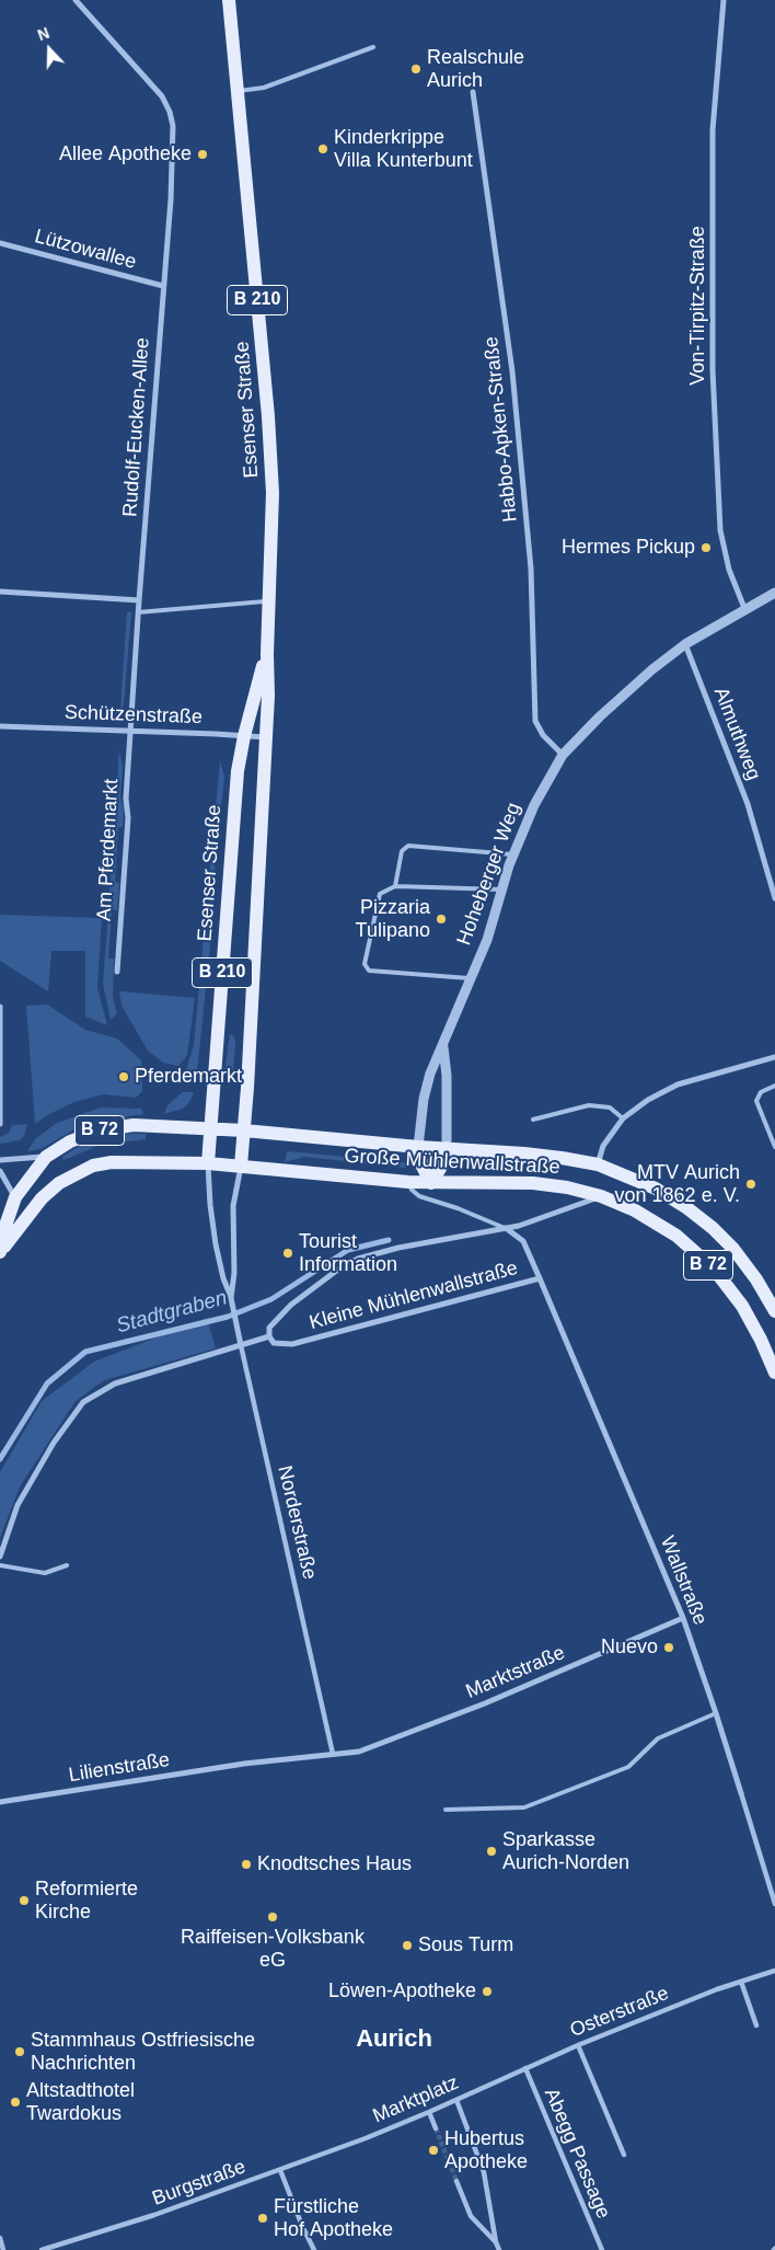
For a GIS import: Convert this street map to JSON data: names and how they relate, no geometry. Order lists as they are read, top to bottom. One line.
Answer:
{"streets":{"main road":["B 210","Esenser Straße","Hoheberger Weg","B 72","Große Mühlenwallstraße"],"street":["Lützowallee","Von-Tirpitz-Straße","Rudolf-Eucken-Allee","Habbo-Apken-Straße","Schützenstraße","Almuthweg","Am Pferdemarkt","Kleine Mühlenwallstraße","Norderstraße","Wallstraße","Marktstraße","Lilienstraße","Osterstraße","Marktplatz","Abegg Passage","Burgstraße"]},"crossings":[["Lützowallee","Rudolf-Eucken-Allee"],["Von-Tirpitz-Straße","Hoheberger Weg"],["Esenser Straße","Schützenstraße"],["Esenser Straße","B 72"],["Esenser Straße","Große Mühlenwallstraße"],["Esenser Straße","Norderstraße"],["Rudolf-Eucken-Allee","Schützenstraße"],["Rudolf-Eucken-Allee","Am Pferdemarkt"],["Habbo-Apken-Straße","Hoheberger Weg"],["Schützenstraße","Am Pferdemarkt"],["Almuthweg","Hoheberger Weg"],["Hoheberger Weg","Große Mühlenwallstraße"],["B 72","Große Mühlenwallstraße"],["B 72","Norderstraße"],["Große Mühlenwallstraße","Kleine Mühlenwallstraße"],["Große Mühlenwallstraße","Norderstraße"],["Kleine Mühlenwallstraße","Wallstraße"],["Norderstraße","Marktstraße"],["Norderstraße","Lilienstraße"],["Wallstraße","Marktstraße"],["Marktstraße","Lilienstraße"],["Osterstraße","Marktplatz"],["Osterstraße","Abegg Passage"],["Marktplatz","Burgstraße"]],"districts":["Aurich"],"water":["Stadtgraben"],"places":["Realschule Aurich","Kinderkrippe Villa Kunterbunt","Allee Apotheke","Hermes Pickup","Pizzaria Tulipano","Pferdemarkt","MTV Aurich von 1862 e. V.","Tourist Information","Nuevo","Sparkasse Aurich-Norden","Knodtsches Haus","Reformierte Kirche","Raiffeisen-Volksbank eG","Sous Turm","Löwen-Apotheke","Stammhaus Ostfriesische Nachrichten","Altstadthotel Twardokus","Hubertus Apotheke","Fürstliche Hof Apotheke"],"north":"top"}
